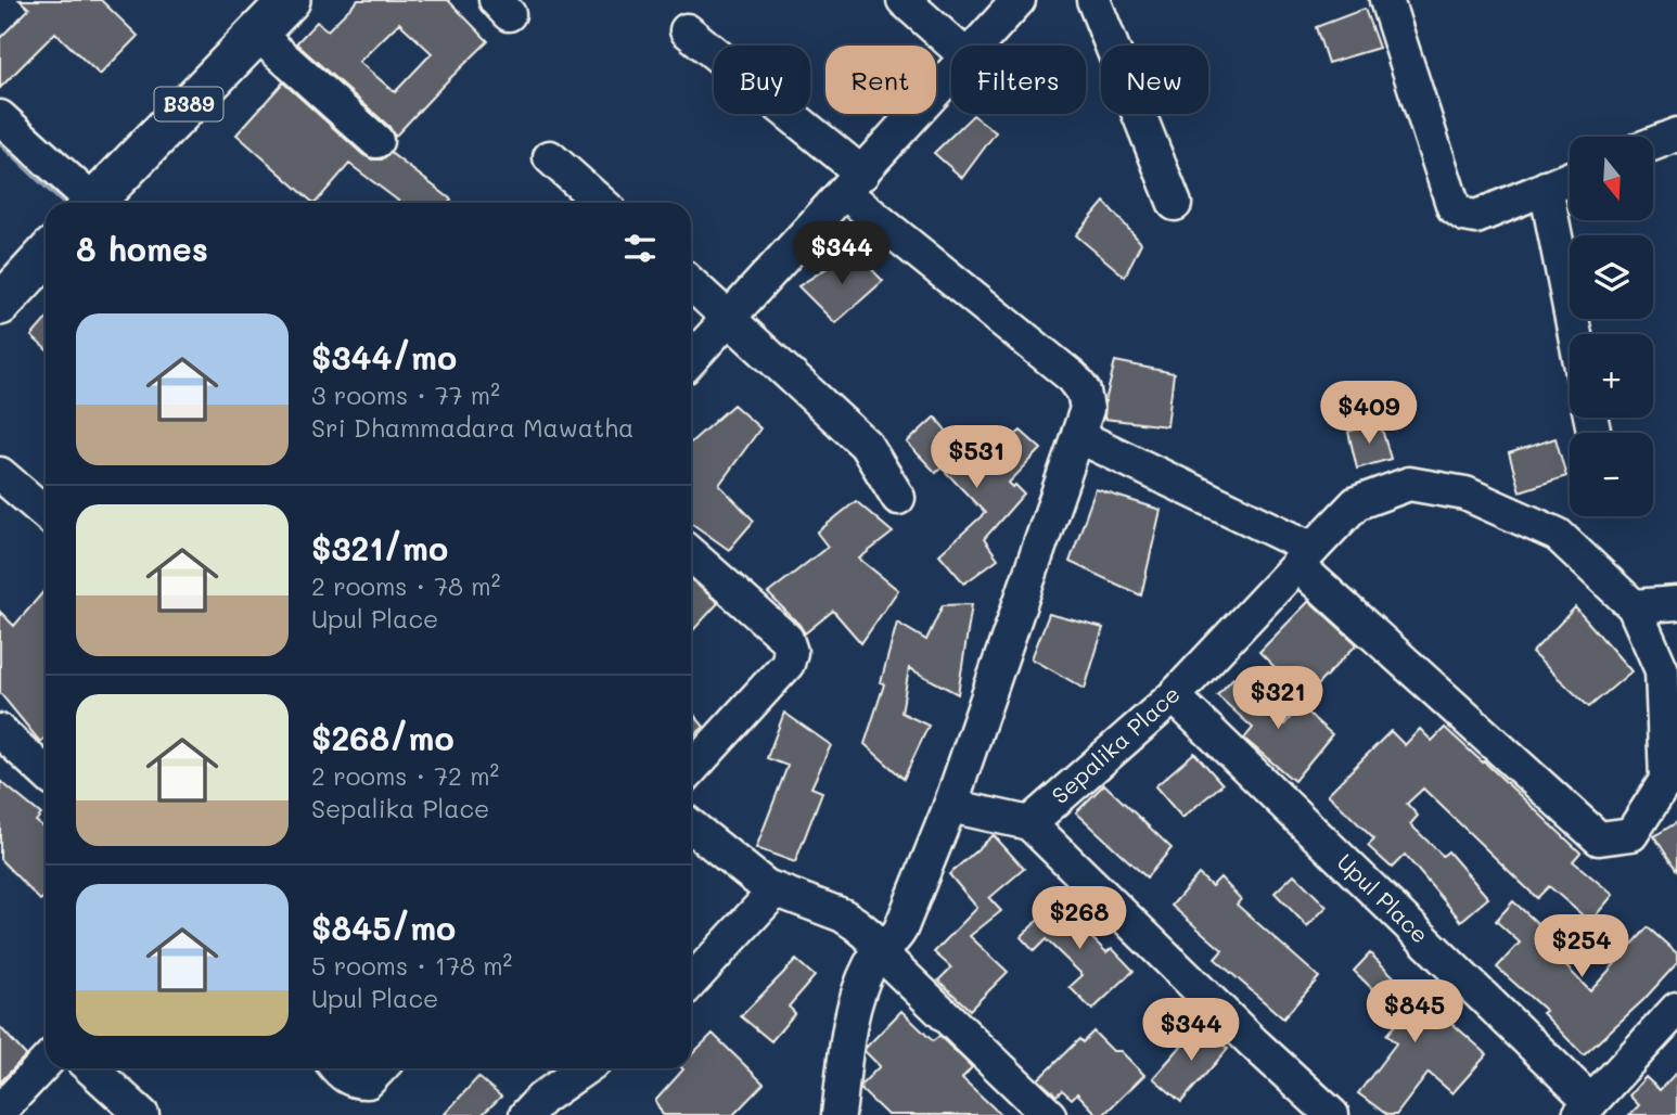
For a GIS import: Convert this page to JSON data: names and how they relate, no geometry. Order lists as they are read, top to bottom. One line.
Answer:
{"streets":{"main road":["B389"],"street":["Sepalika Place","Upul Place"]},"crossings":[["Sepalika Place","Upul Place"]],"north":"bottom","page":{"chip":["Buy","Rent","Filters","New"],"map_buttons":["+","−"],"heading":"8 homes","price":["$344","$409","$531","$321","$268","$254","$845","$344"],"list":[{"name":"$344/mo","note":"3 rooms · 77 m² · Sri Dhammadara Mawatha"},{"name":"$321/mo","note":"2 rooms · 78 m² · Upul Place"},{"name":"$268/mo","note":"2 rooms · 72 m² · Sepalika Place"},{"name":"$845/mo","note":"5 rooms · 178 m² · Upul Place"}]}}
